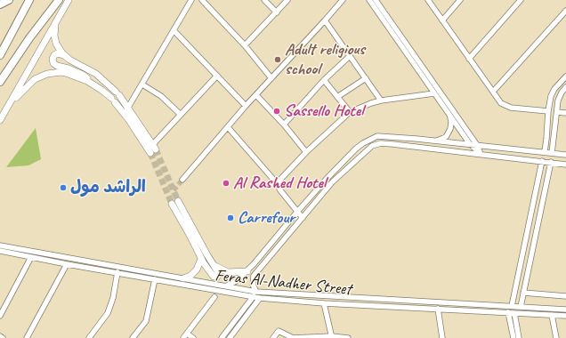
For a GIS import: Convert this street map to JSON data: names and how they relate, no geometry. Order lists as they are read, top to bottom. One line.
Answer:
{"streets":{"street":["Feras Al-Nadher Street"]},"places":["Adult religious school","Sassello Hotel","Al Rashed Hotel","الراشد مول","Carrefour"]}
